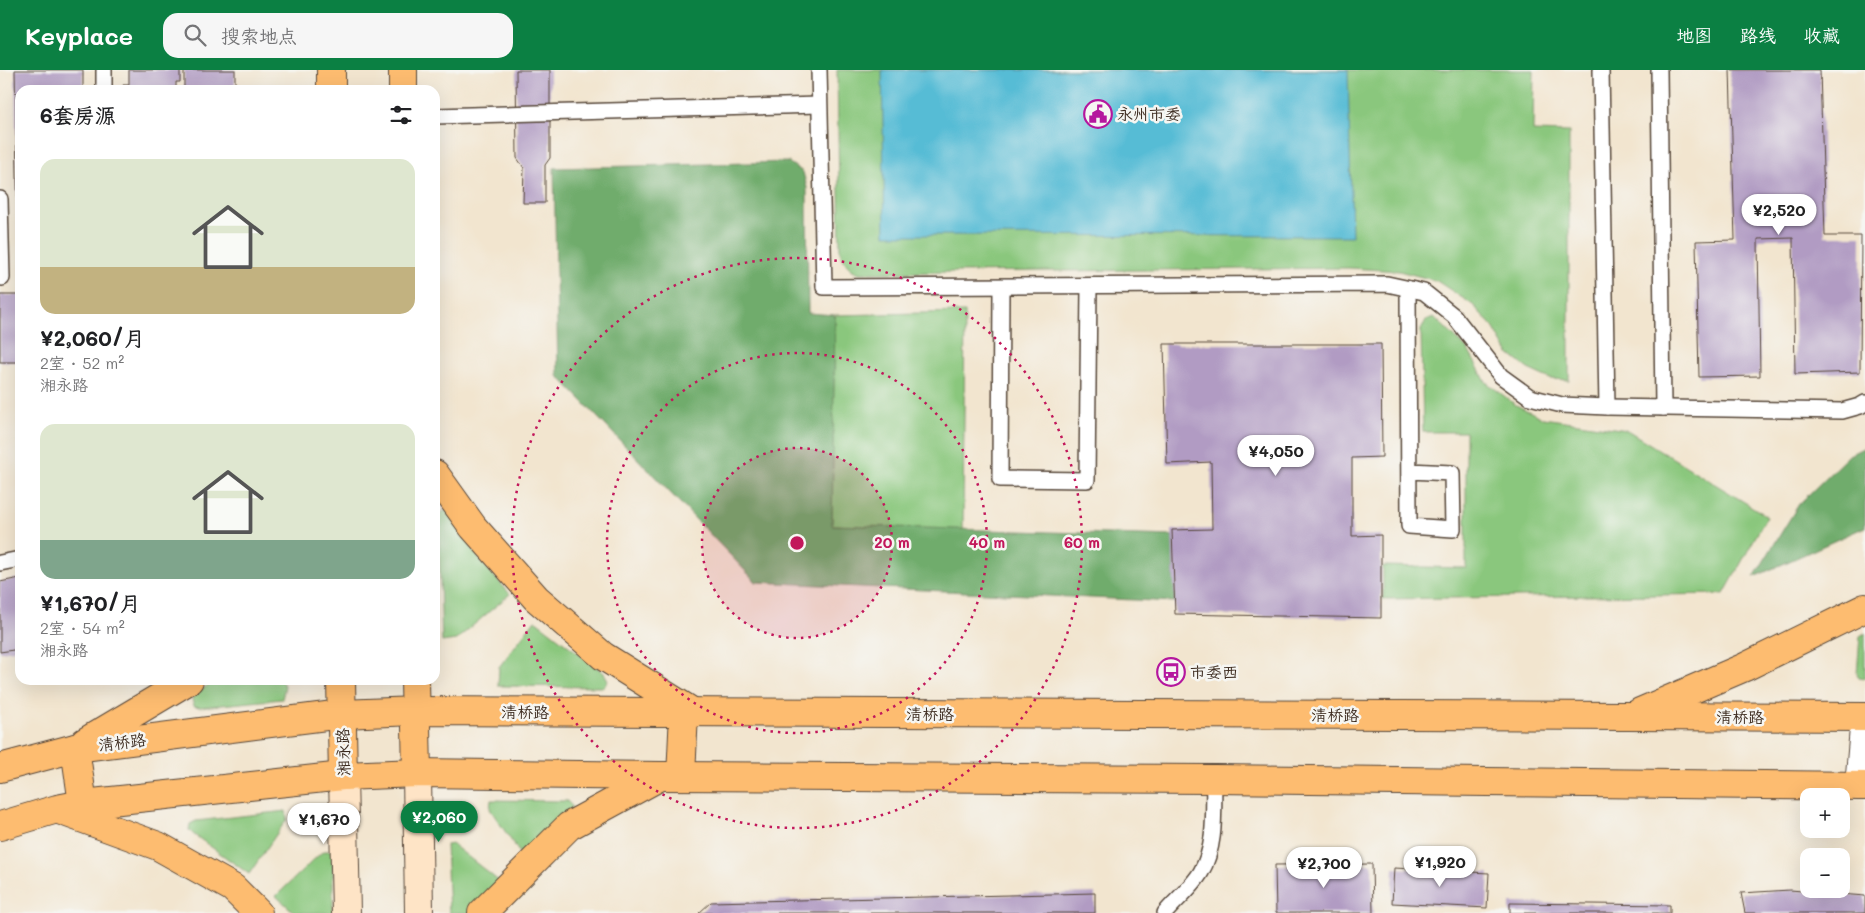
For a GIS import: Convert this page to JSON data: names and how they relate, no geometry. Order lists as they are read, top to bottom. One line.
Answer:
{"streets":{"main road":["清桥路","湘永路"]},"crossings":[["清桥路","湘永路"]],"places":{"public building":["永州市委"],"bus stop":["市委西"]},"page":{"header":"Keyplace","search":"搜索地点","nav":["地图","路线","收藏"],"heading":"6套房源","list":[{"name":"¥2,060/月","note":"2室 · 52 m² · 湘永路"},{"name":"¥1,670/月","note":"2室 · 54 m² · 湘永路"}],"price":["¥2,520","¥4,050","¥2,060","¥1,670","¥1,920","¥2,700"],"map_buttons":["+","−"]},"rings":["20 m","40 m","60 m"]}
